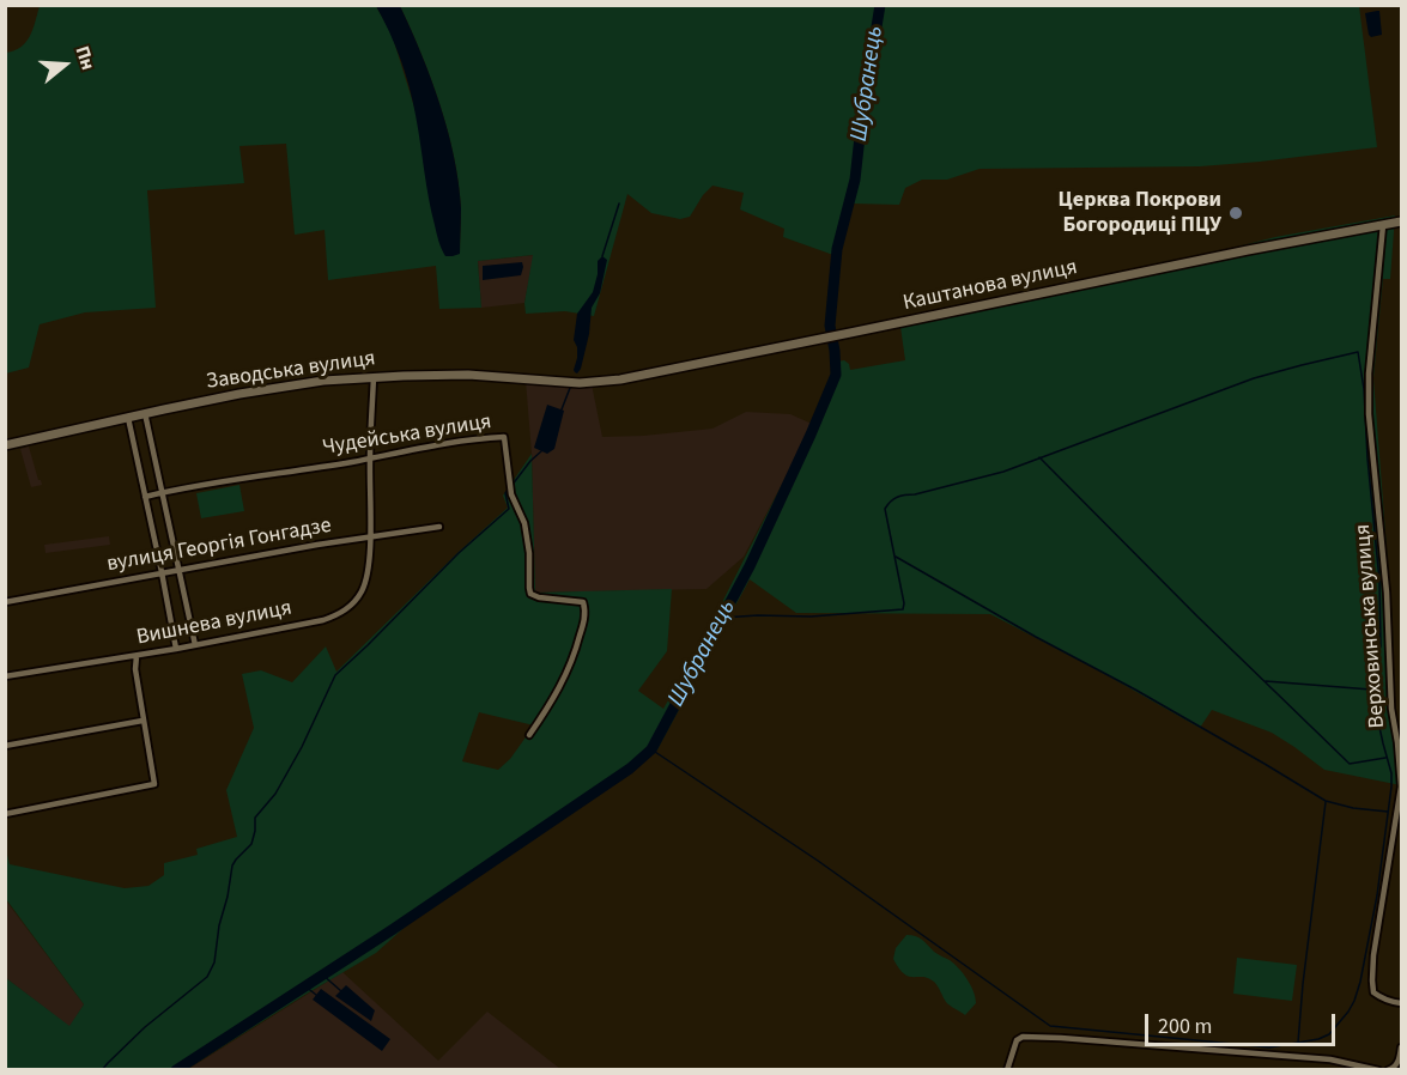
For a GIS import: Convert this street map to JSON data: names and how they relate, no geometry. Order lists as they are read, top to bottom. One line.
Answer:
{"streets":{"main road":["Каштанова вулиця","Заводська вулиця"],"street":["Чудейська вулиця","вулиця Георгія Гонгадзе","Вишнева вулиця","Верховинська вулиця"]},"crossings":[["Каштанова вулиця","Заводська вулиця"],["Каштанова вулиця","Верховинська вулиця"],["Заводська вулиця","Вишнева вулиця"],["Чудейська вулиця","Вишнева вулиця"],["вулиця Георгія Гонгадзе","Вишнева вулиця"]],"water":["Шубранець"],"places":["Церква Покрови Богородиці ПЦУ"],"scale_bar":"200 m","north":"right"}
